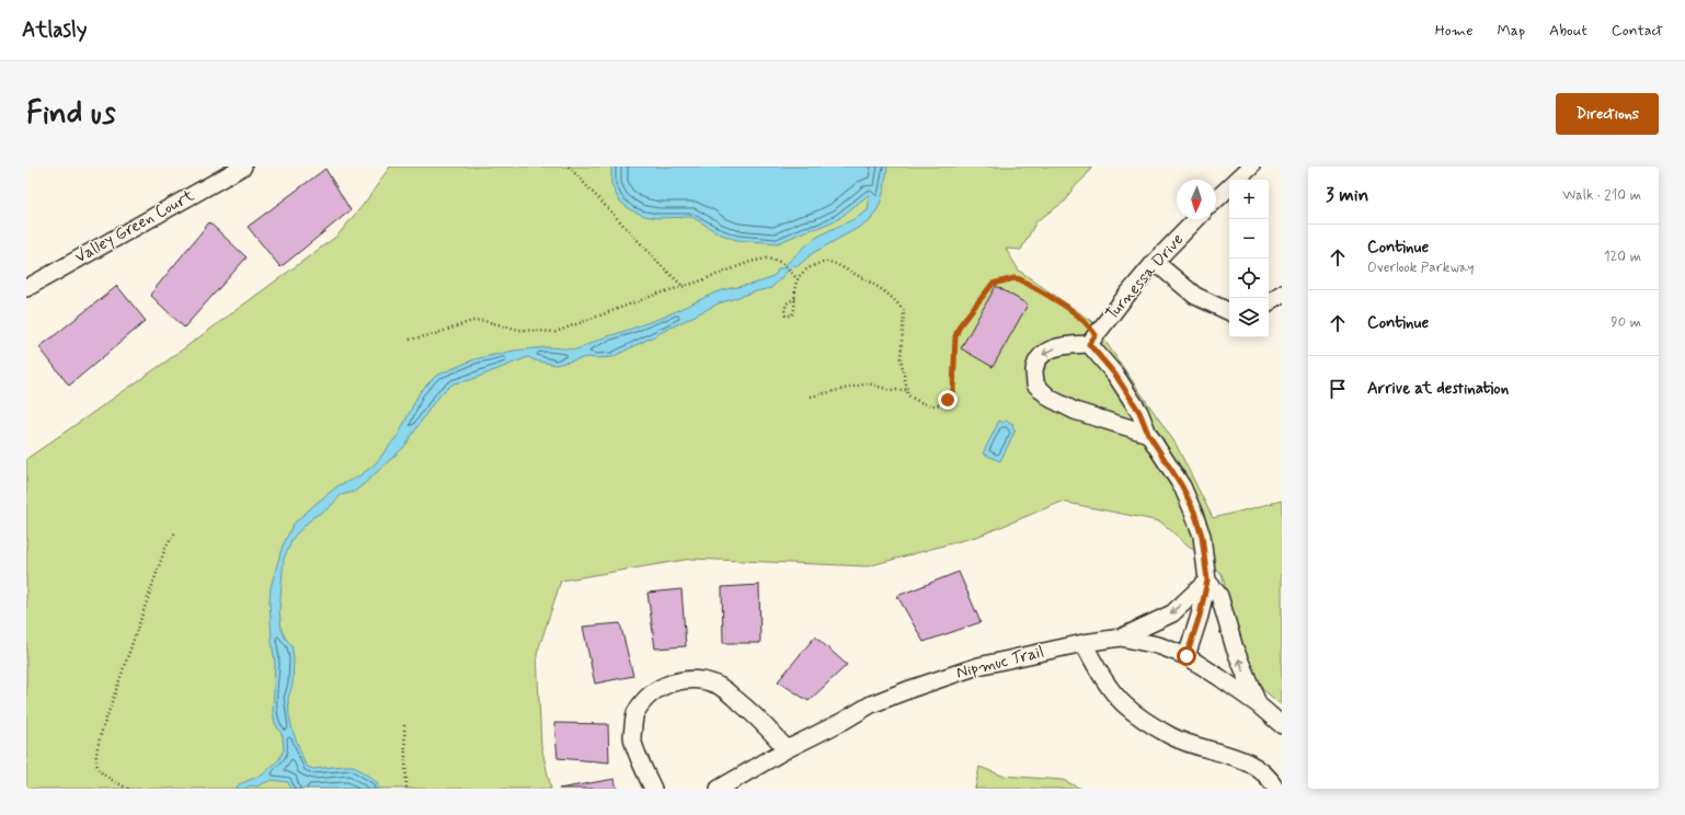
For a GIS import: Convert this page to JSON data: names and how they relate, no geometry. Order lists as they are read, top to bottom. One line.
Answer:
{"streets":{"street":["Valley Green Court","Turnessa Drive","Nipmuc Trail"]},"north":"bottom","page":{"header":"Atlasly","nav":["Home","Map","About","Contact"],"buttons":"Directions","title":"Find us","heading":["3 min","Walk · 210 m"],"map_buttons":["+","−"],"list":[["Continue","Overlook Parkway","120 m"],["Continue","90 m"],"Arrive at destination"]}}
